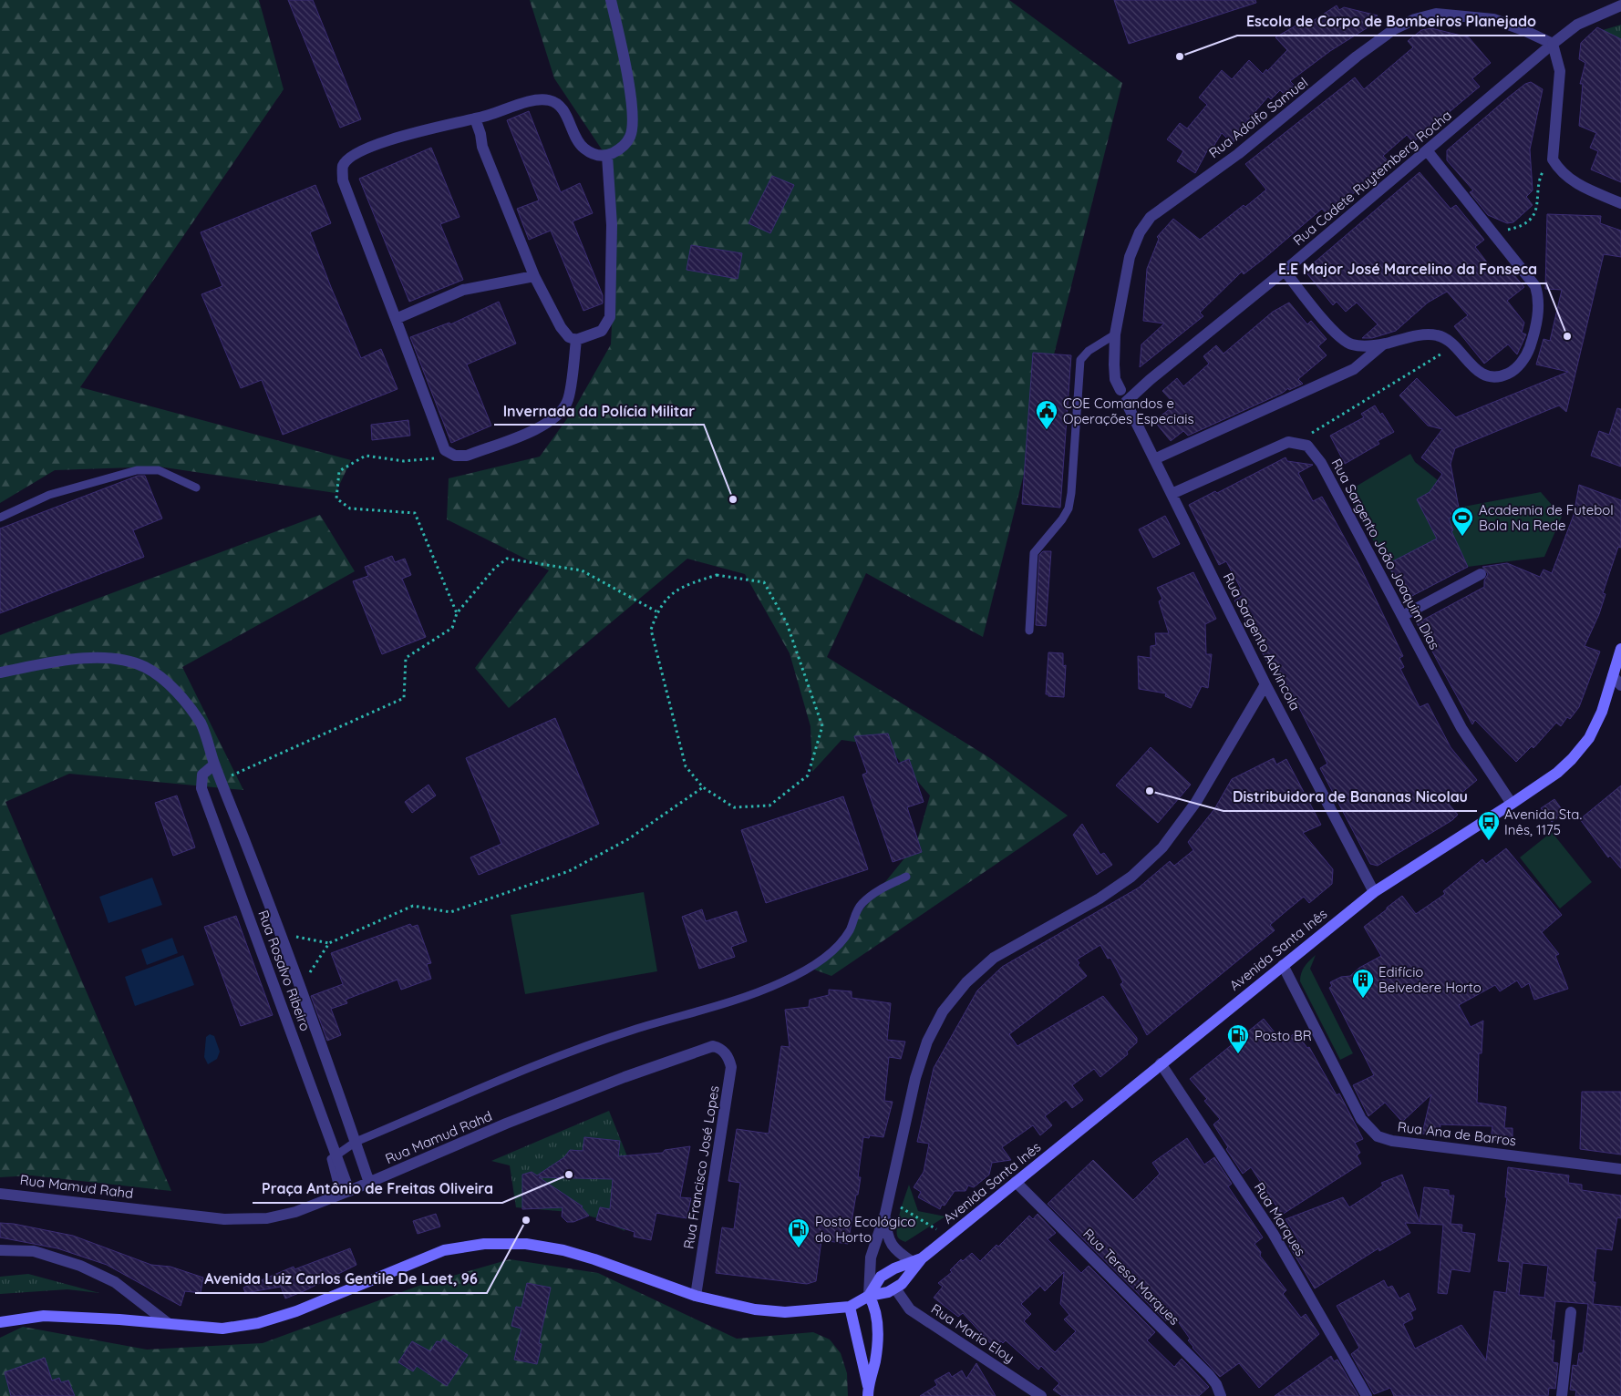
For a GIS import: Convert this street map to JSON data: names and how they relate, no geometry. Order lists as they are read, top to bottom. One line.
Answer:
{"streets":{"main road":["Avenida Santa Inês"],"street":["Rua Adolfo Samuel","Rua Cadete Ruytemberg Rocha","Rua Sargento João Joaquim Dias","Rua Sargento Advíncola","Rua Rosalvo Ribeiro","Rua Ana de Barros","Rua Mamud Rahd","Rua Francisco José Lopes","Rua Marques","Rua Teresa Marques","Rua Mario Eloy"]},"crossings":[["Rua Adolfo Samuel","Rua Cadete Ruytemberg Rocha"],["Rua Cadete Ruytemberg Rocha","Rua Sargento Advíncola"],["Rua Sargento João Joaquim Dias","Avenida Santa Inês"],["Rua Sargento Advíncola","Avenida Santa Inês"],["Avenida Santa Inês","Rua Ana de Barros"],["Avenida Santa Inês","Rua Marques"],["Avenida Santa Inês","Rua Teresa Marques"],["Avenida Santa Inês","Rua Mario Eloy"],["Rua Rosalvo Ribeiro","Rua Mamud Rahd"],["Rua Mamud Rahd","Rua Francisco José Lopes"]],"places":{"other":["Escola de Corpo de Bombeiros Planejado","E.E Major José Marcelino da Fonseca","Invernada da Polícia Militar","Distribuidora de Bananas Nicolau","Praça Antônio de Freitas Oliveira","Avenida Luiz Carlos Gentile De Laet, 96"],"public building":["COE Comandos e Operações Especiais"],"sports":["Academia de Futebol Bola Na Rede"],"bus stop":["Avenida Sta. Inês, 1175"],"building":["Edifício Belvedere Horto"],"fuel station":["Posto BR","Posto Ecológico do Horto"]}}
